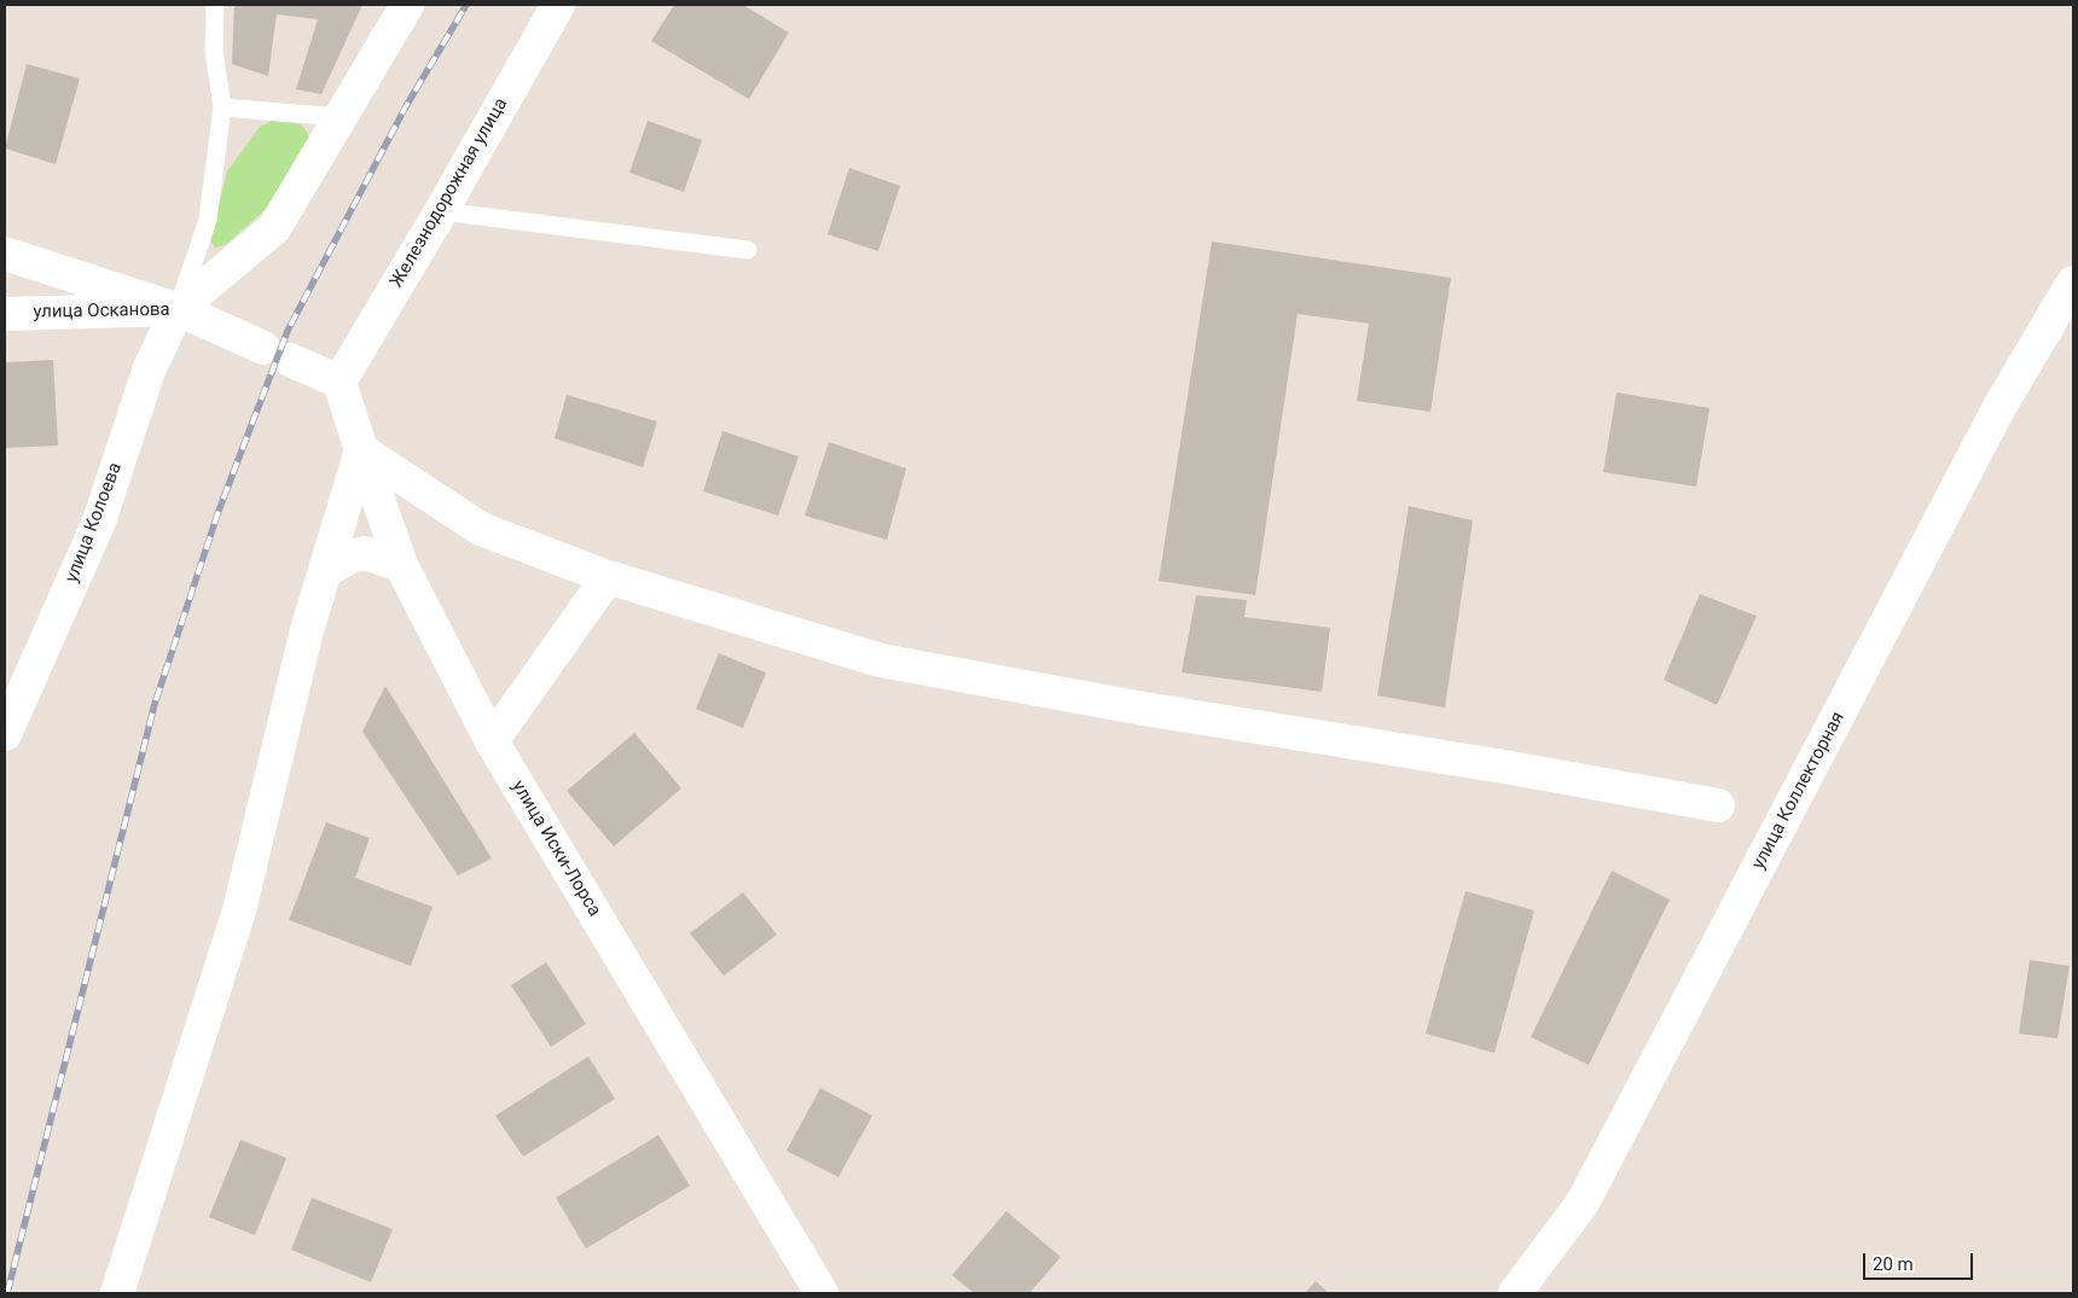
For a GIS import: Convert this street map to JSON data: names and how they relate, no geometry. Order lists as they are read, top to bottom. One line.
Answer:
{"streets":{"street":["Железнодорожная улица","улица Осканова","улица Колоева","улица Коллекторная","улица Иски-Лорса"]},"crossings":[["Железнодорожная улица","улица Осканова"],["Железнодорожная улица","улица Иски-Лорса"],["улица Осканова","улица Колоева"],["улица Осканова","улица Иски-Лорса"]],"scale_bar":"20 m"}
